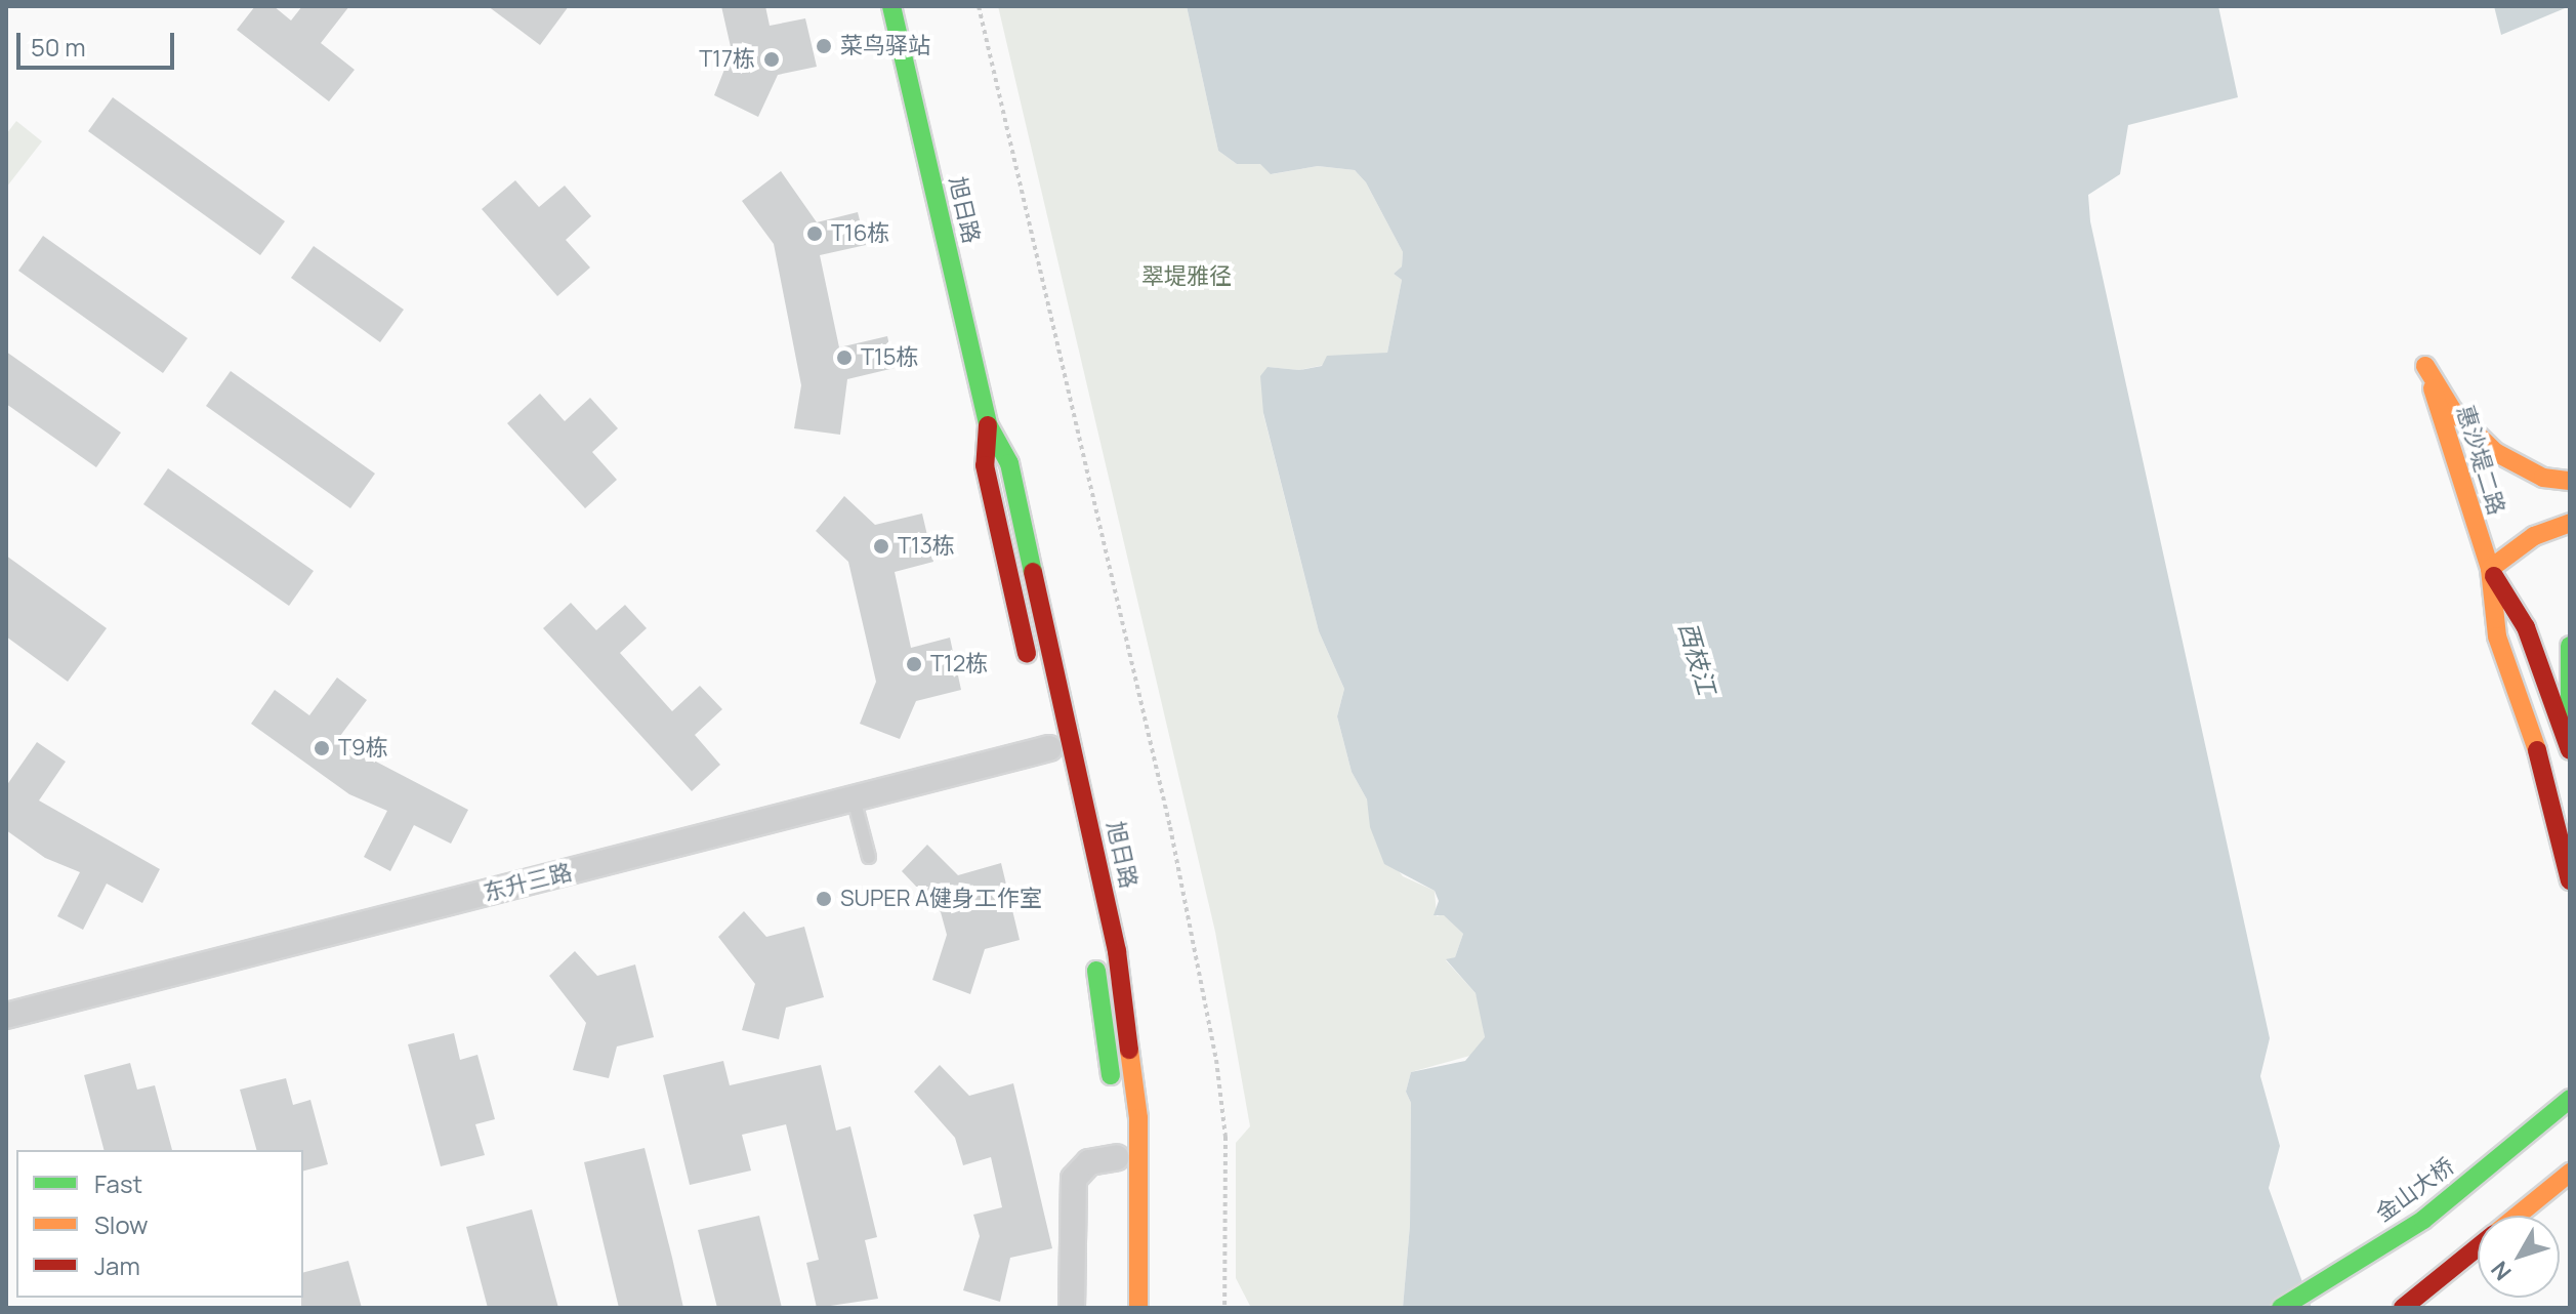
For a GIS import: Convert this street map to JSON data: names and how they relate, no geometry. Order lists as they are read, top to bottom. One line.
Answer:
{"streets":{"main road":["旭日路","惠沙堤二路","金山大桥"],"street":["东升三路"]},"water":["西枝江"],"parks":["翠堤雅径"],"places":["菜鸟驿站","T17栋","T16栋","T15栋","T13栋","T12栋","T9栋","SUPER A健身工作室"],"legend":["Fast","Slow","Jam"],"scale_bar":"50 m","north":"bottom left"}
